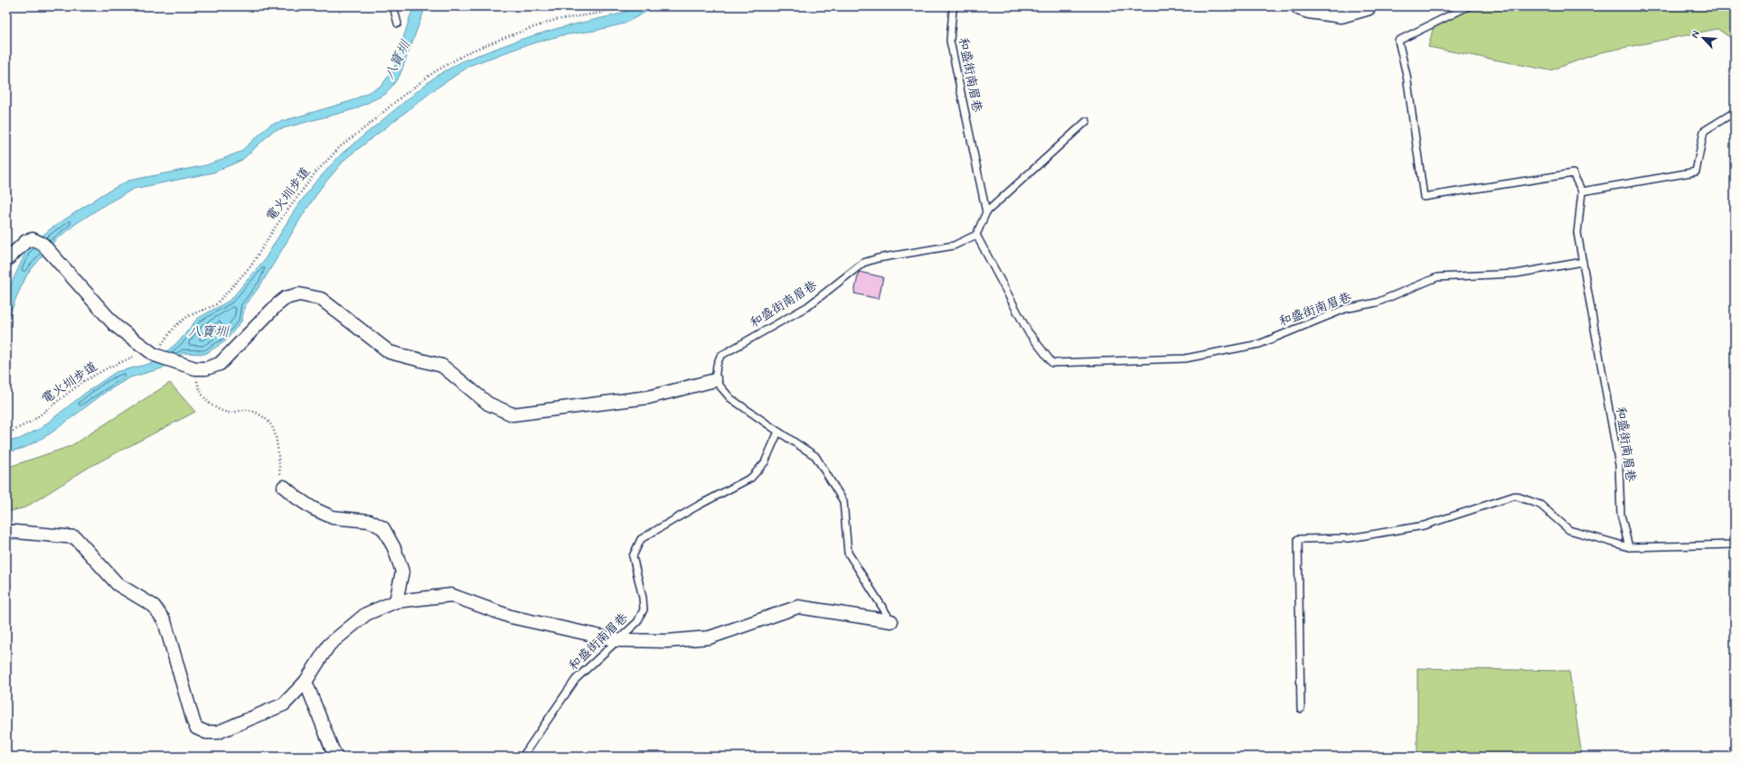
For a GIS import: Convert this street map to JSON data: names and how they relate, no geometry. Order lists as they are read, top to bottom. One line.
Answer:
{"streets":{"lane":["和盛街南眉巷"],"path":["電火圳步道"]},"water":["八寶圳"],"north":"top left"}
